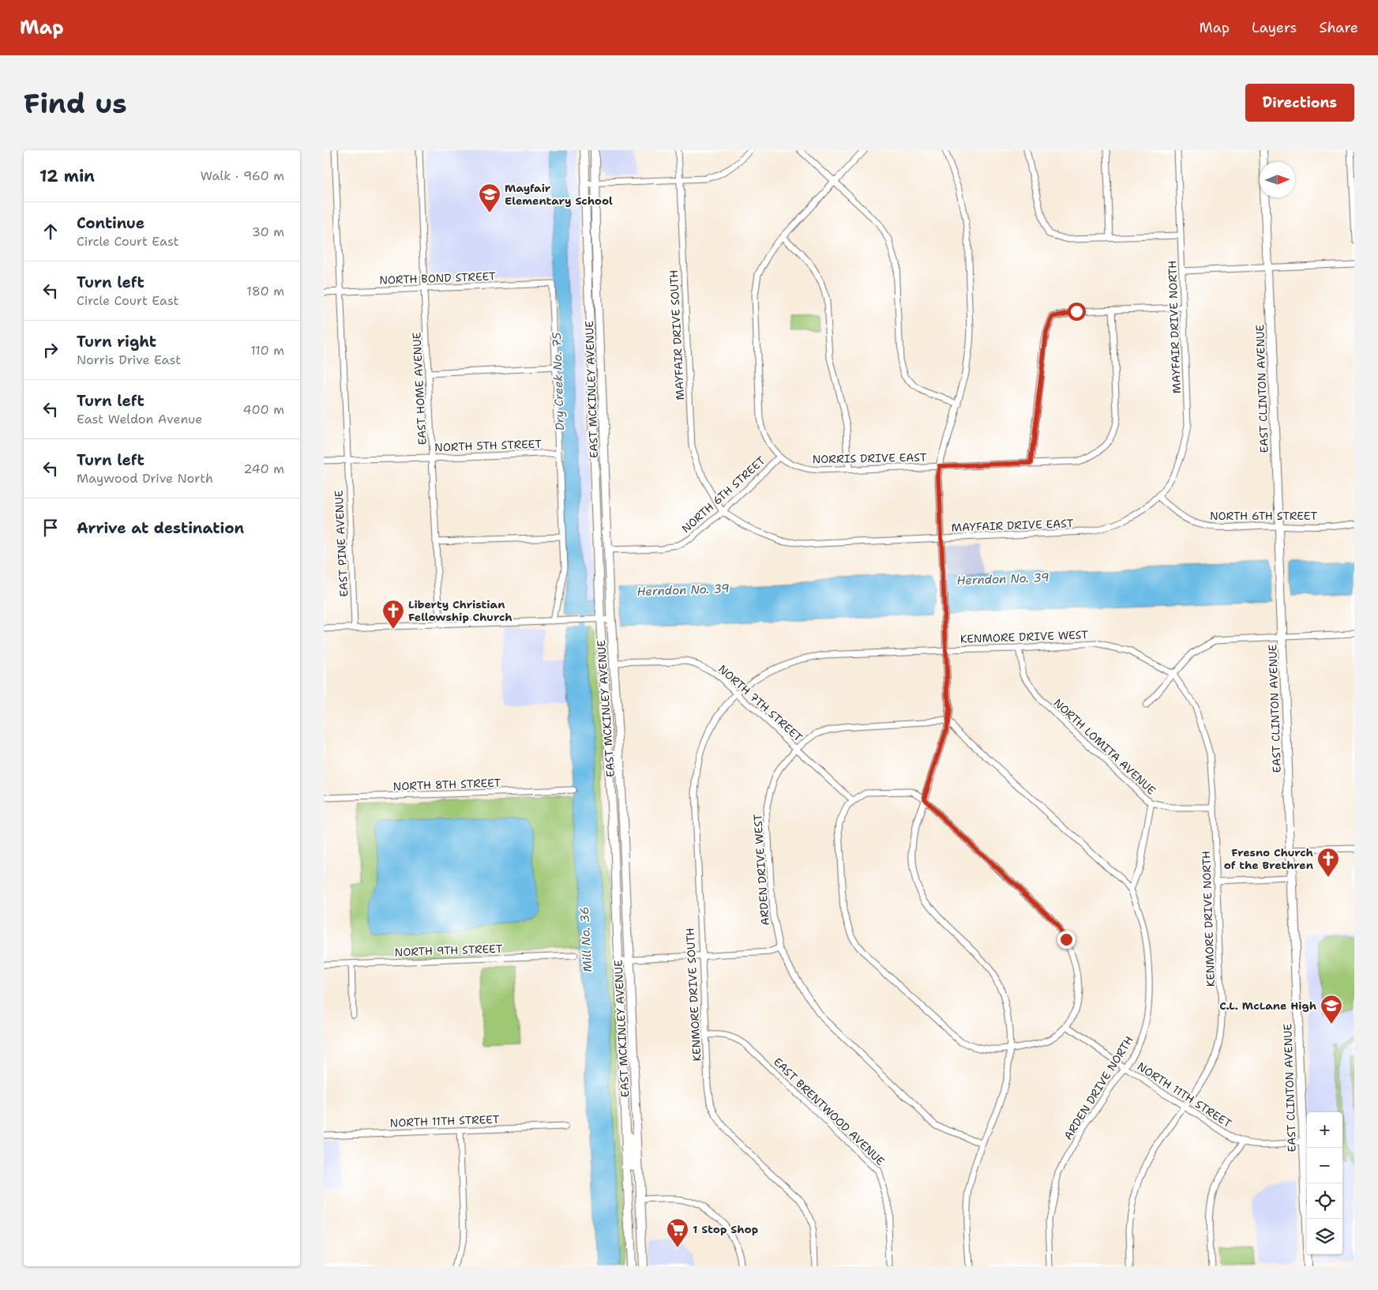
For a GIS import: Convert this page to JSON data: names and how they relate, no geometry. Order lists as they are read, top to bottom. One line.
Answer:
{"streets":{"main road":["EAST CLINTON AVENUE","EAST MCKINLEY AVENUE"],"street":["NORTH BOND STREET","MAYFAIR DRIVE NORTH","MAYFAIR DRIVE SOUTH","EAST HOME AVENUE","NORTH 5TH STREET","NORRIS DRIVE EAST","NORTH 6TH STREET","MAYFAIR DRIVE EAST","EAST PINE AVENUE","KENMORE DRIVE WEST","NORTH 7TH STREET","NORTH LOMITA AVENUE","NORTH 8TH STREET","ARDEN DRIVE WEST","KENMORE DRIVE NORTH","NORTH 9TH STREET","KENMORE DRIVE SOUTH","ARDEN DRIVE NORTH","NORTH 11TH STREET","EAST BRENTWOOD AVENUE"]},"crossings":[["NORTH BOND STREET","EAST HOME AVENUE"],["NORTH BOND STREET","EAST PINE AVENUE"],["MAYFAIR DRIVE NORTH","NORTH 6TH STREET"],["MAYFAIR DRIVE NORTH","MAYFAIR DRIVE EAST"],["MAYFAIR DRIVE SOUTH","NORTH 6TH STREET"],["MAYFAIR DRIVE SOUTH","MAYFAIR DRIVE EAST"],["EAST HOME AVENUE","NORTH 5TH STREET"],["EAST CLINTON AVENUE","NORTH 6TH STREET"],["EAST CLINTON AVENUE","NORTH 11TH STREET"],["EAST MCKINLEY AVENUE","NORTH 6TH STREET"],["EAST MCKINLEY AVENUE","NORTH 7TH STREET"],["NORTH 5TH STREET","EAST PINE AVENUE"],["NORRIS DRIVE EAST","NORTH 6TH STREET"],["NORTH 6TH STREET","MAYFAIR DRIVE EAST"],["KENMORE DRIVE WEST","NORTH 7TH STREET"],["KENMORE DRIVE WEST","NORTH LOMITA AVENUE"],["KENMORE DRIVE WEST","KENMORE DRIVE NORTH"],["KENMORE DRIVE WEST","KENMORE DRIVE SOUTH"],["NORTH 7TH STREET","ARDEN DRIVE WEST"],["NORTH 7TH STREET","KENMORE DRIVE SOUTH"],["NORTH LOMITA AVENUE","KENMORE DRIVE NORTH"],["KENMORE DRIVE NORTH","NORTH 11TH STREET"],["KENMORE DRIVE SOUTH","EAST BRENTWOOD AVENUE"],["ARDEN DRIVE NORTH","NORTH 11TH STREET"]],"water":["Dry Creek No. 75","Herndon No. 39","Mill No. 36"],"places":{"school or university":["Mayfair Elementary School","C.L. McLane High"],"church":["Liberty Christian Fellowship Church","Fresno Church of the Brethren"],"supermarket":["1 Stop Shop"]},"north":"right","page":{"header":"Map","nav":["Map","Layers","Share"],"buttons":"Directions","title":"Find us","heading":["12 min","Walk · 960 m"],"list":[["Continue","Circle Court East","30 m"],["Turn left","Circle Court East","180 m"],["Turn right","Norris Drive East","110 m"],["Turn left","East Weldon Avenue","400 m"],["Turn left","Maywood Drive North","240 m"],"Arrive at destination"],"map_buttons":["+","−"]}}
